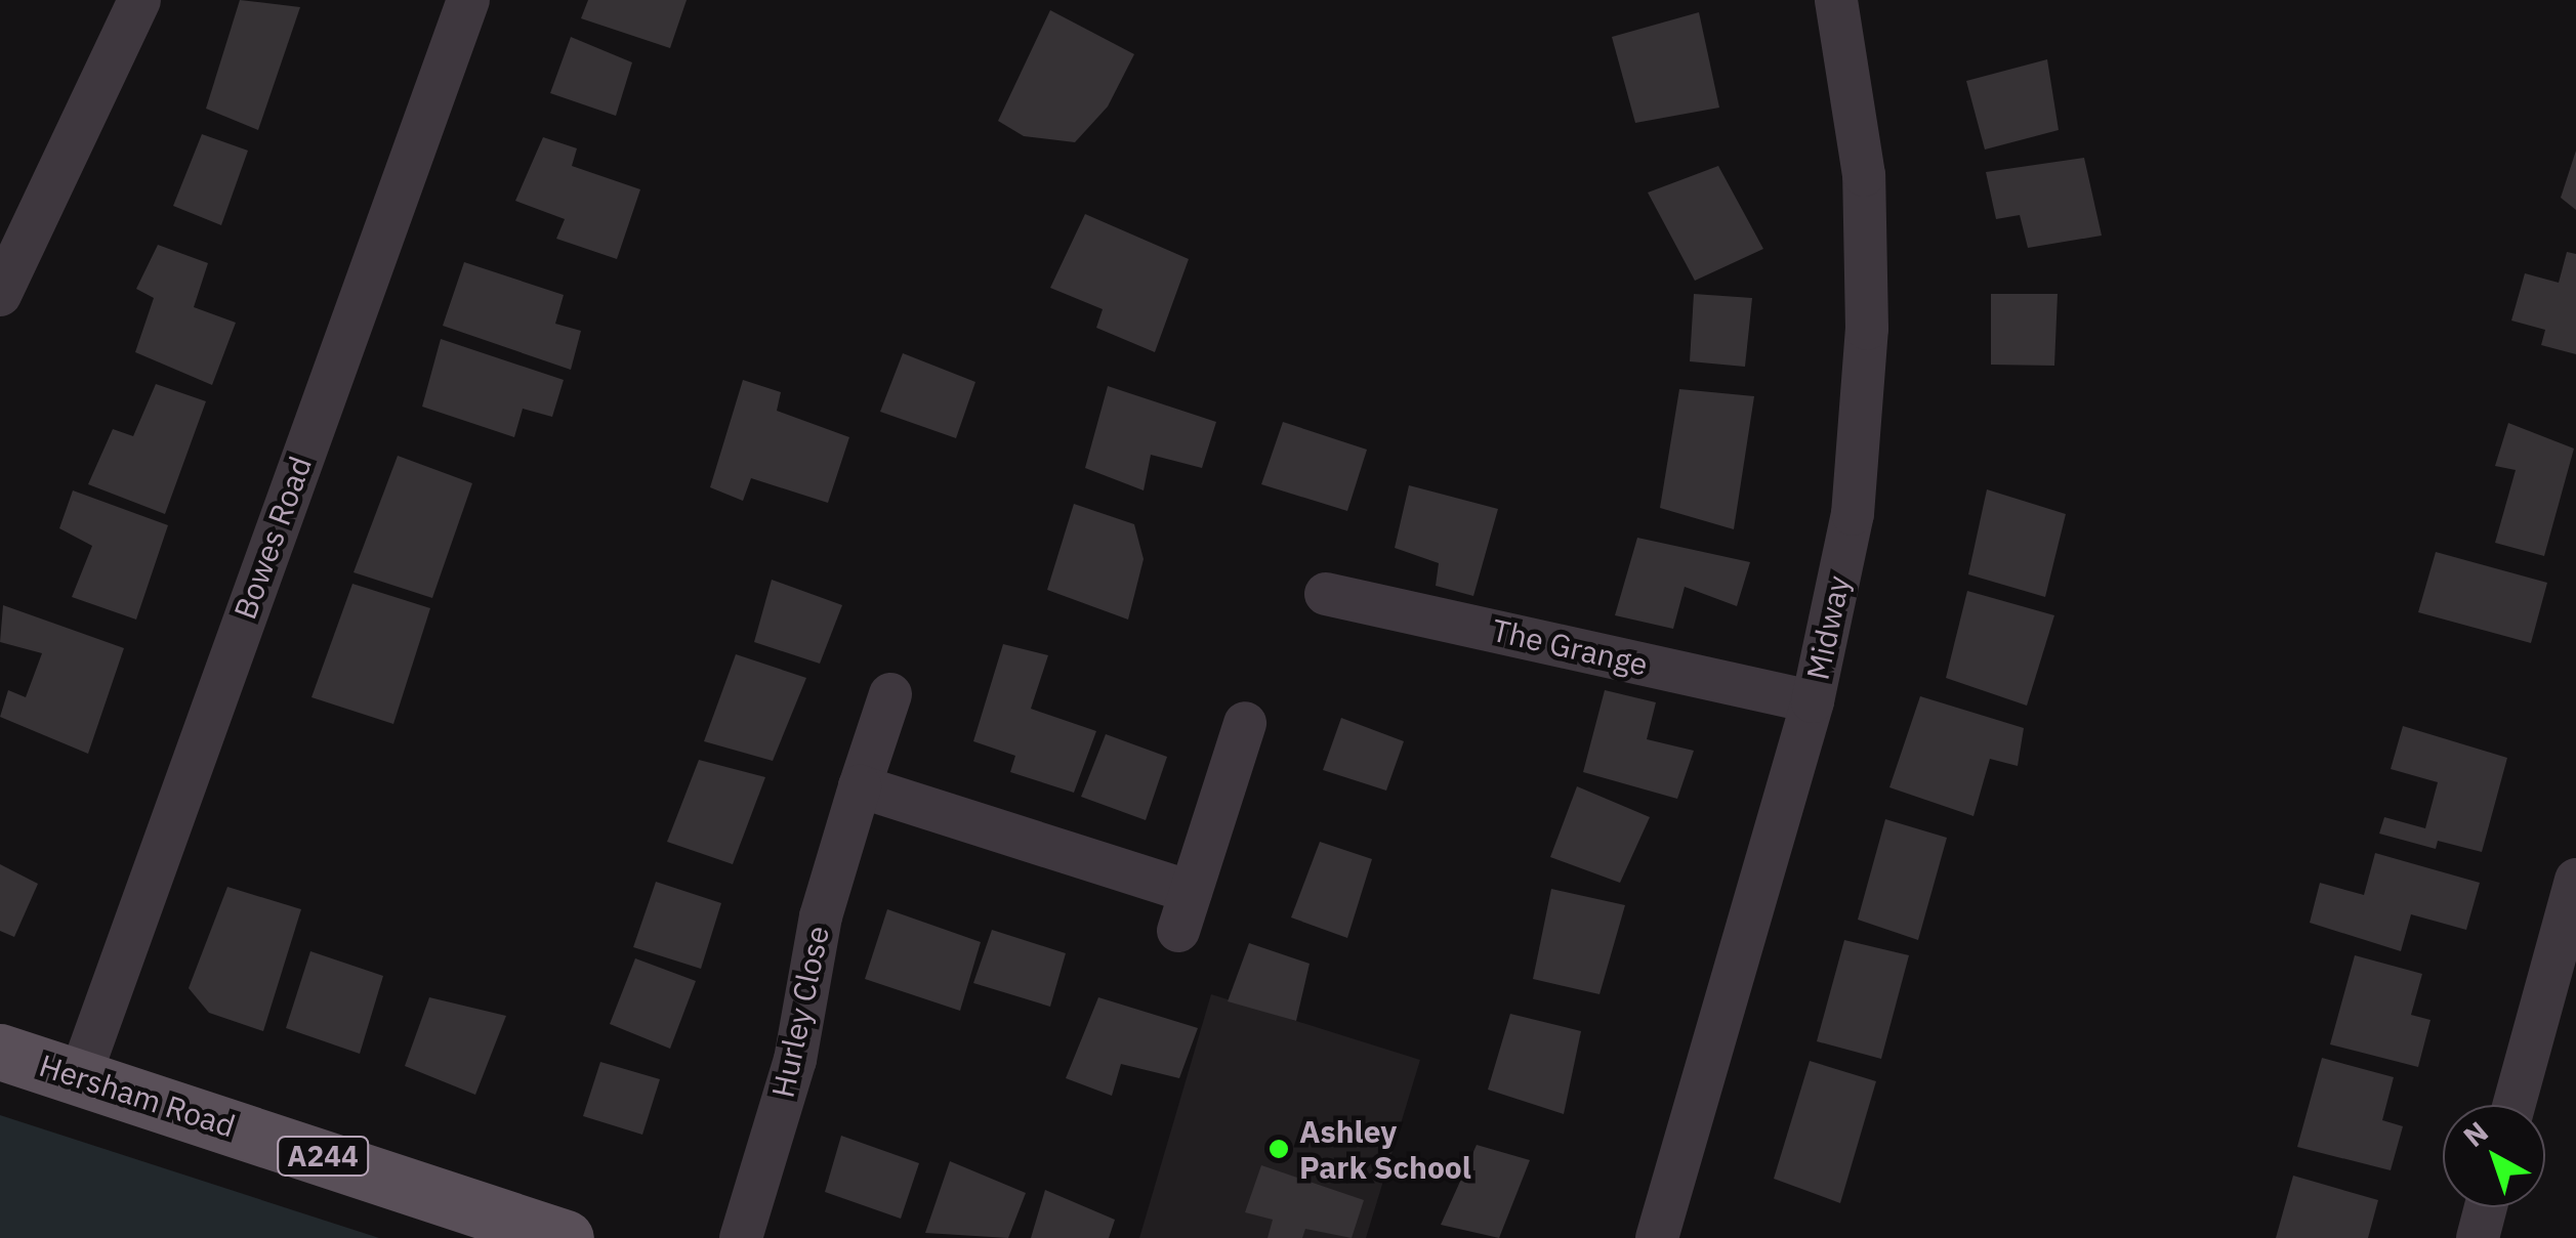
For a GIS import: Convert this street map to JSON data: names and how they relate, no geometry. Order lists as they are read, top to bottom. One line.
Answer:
{"streets":{"main road":["Hersham Road","A244"],"street":["Bowes Road","Midway","The Grange","Hurley Close"]},"crossings":[["Bowes Road","Hersham Road"],["Midway","The Grange"]],"places":["Ashley Park School"],"north":"top left"}
